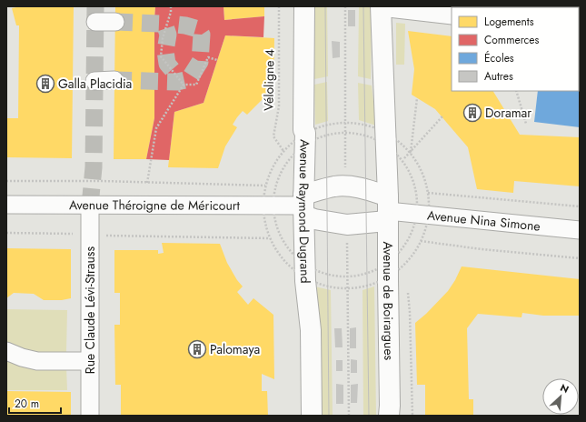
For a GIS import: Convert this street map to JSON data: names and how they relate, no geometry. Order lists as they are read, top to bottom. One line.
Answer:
{"streets":{"main road":["Avenue Raymond Dugrand","Avenue de Boirargues"],"street":["Avenue Théroigne de Méricourt","Avenue Nina Simone","Rue Claude Lévi-Strauss"],"path":["Véloligne 4"]},"crossings":[["Avenue Théroigne de Méricourt","Avenue Raymond Dugrand"],["Avenue Théroigne de Méricourt","Rue Claude Lévi-Strauss"],["Avenue Nina Simone","Avenue de Boirargues"]],"places":{"building":["Galla Placidia","Doramar","Palomaya"]},"legend":["Logements","Commerces","Écoles","Autres"],"scale_bar":"20 m","north":"top right"}
